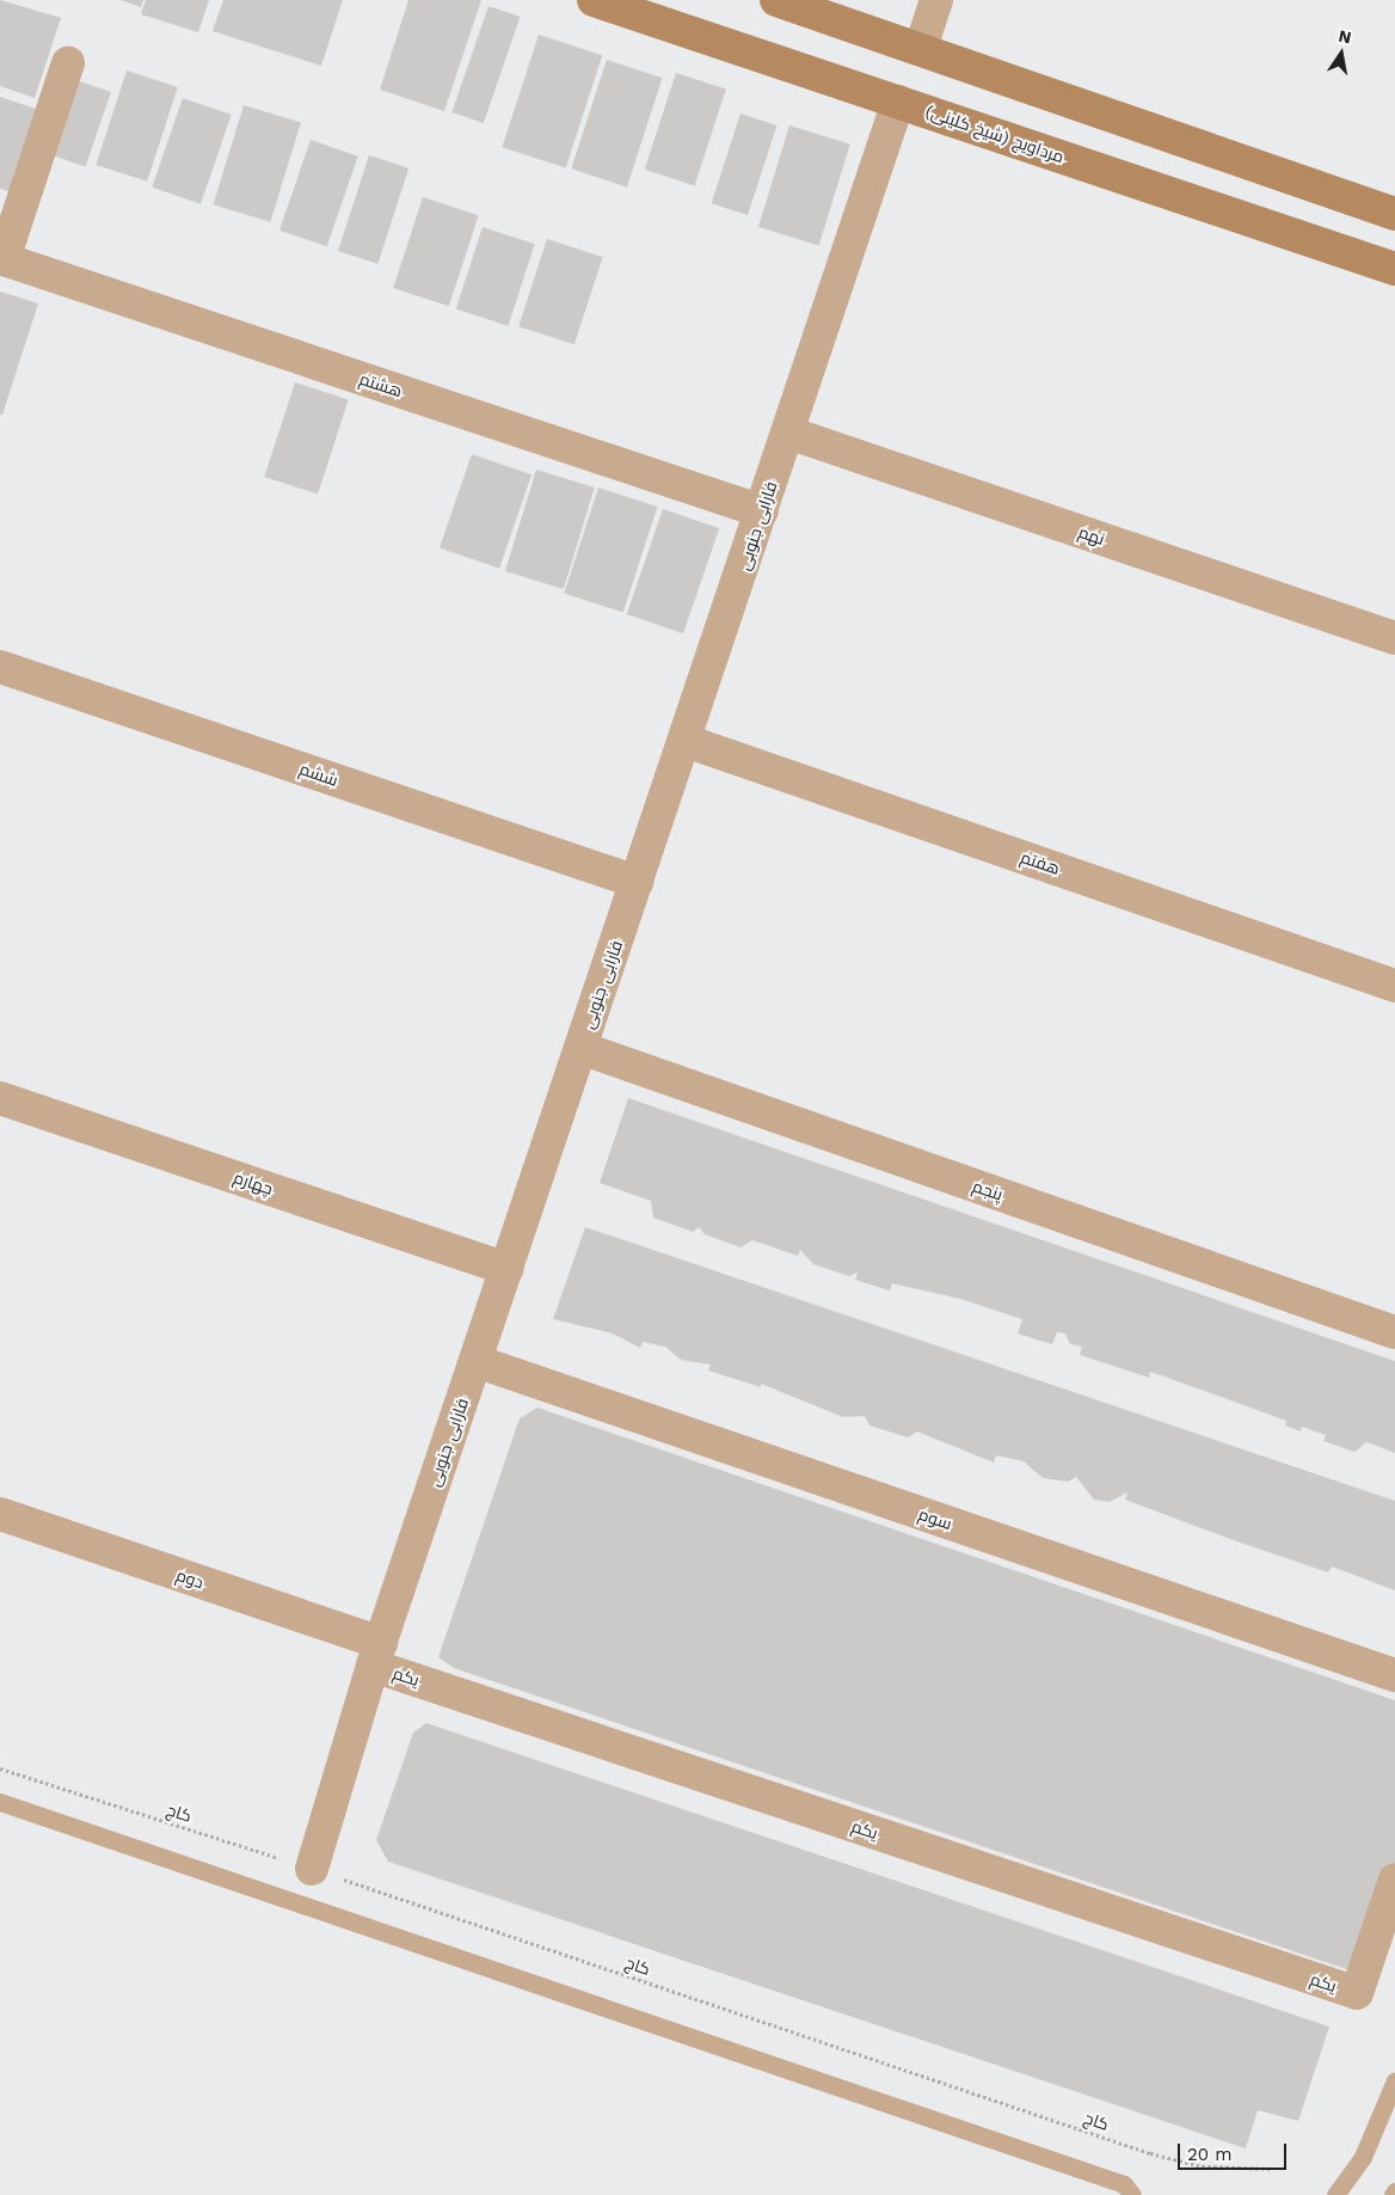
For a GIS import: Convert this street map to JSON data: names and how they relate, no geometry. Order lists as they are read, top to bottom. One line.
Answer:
{"streets":{"main road":["مرداویج (شیخ کلینی)"],"street":["هشتم","فارابی جنوبی","نهم","ششم","هفتم","چهارم","پنجم","سوم","دوم","یکم"],"path":["کاج"]},"crossings":[["مرداویج (شیخ کلینی)","فارابی جنوبی"],["هشتم","فارابی جنوبی"],["فارابی جنوبی","نهم"],["فارابی جنوبی","ششم"],["فارابی جنوبی","هفتم"],["فارابی جنوبی","چهارم"],["فارابی جنوبی","پنجم"],["فارابی جنوبی","سوم"],["فارابی جنوبی","دوم"],["فارابی جنوبی","یکم"],["فارابی جنوبی","کاج"],["دوم","یکم"]],"scale_bar":"20 m","north":"top"}
